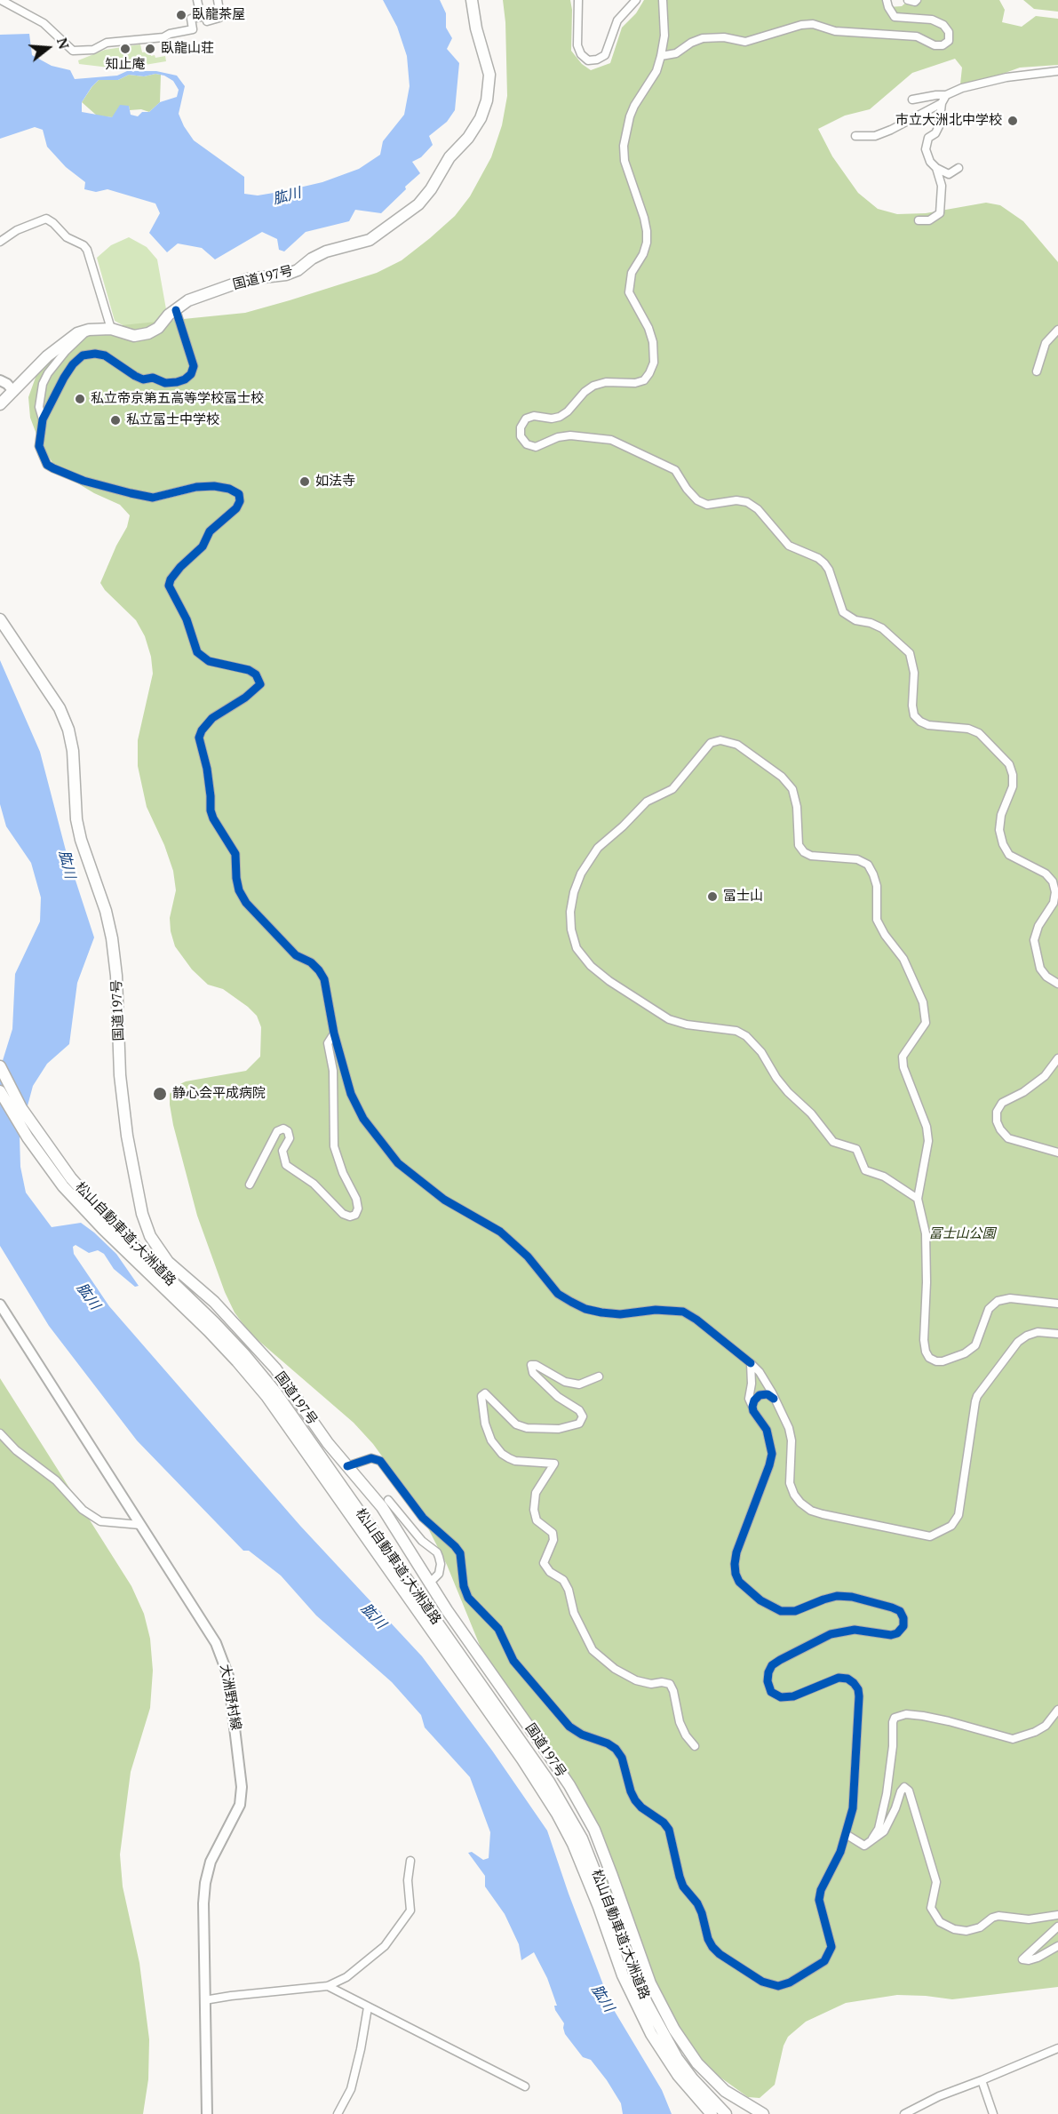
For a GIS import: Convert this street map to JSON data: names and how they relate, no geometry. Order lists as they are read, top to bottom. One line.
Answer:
{"streets":{"highway":["国道197号","松山自動車道;大洲道路"],"main road":["大洲野村線"]},"water":["肱川"],"parks":["冨士山公園"],"places":["臥龍茶屋","知止庵","臥龍山荘","市立大洲北中学校","私立帝京第五高等学校冨士校","私立冨士中学校","如法寺","冨士山","静心会平成病院"],"north":"right"}
